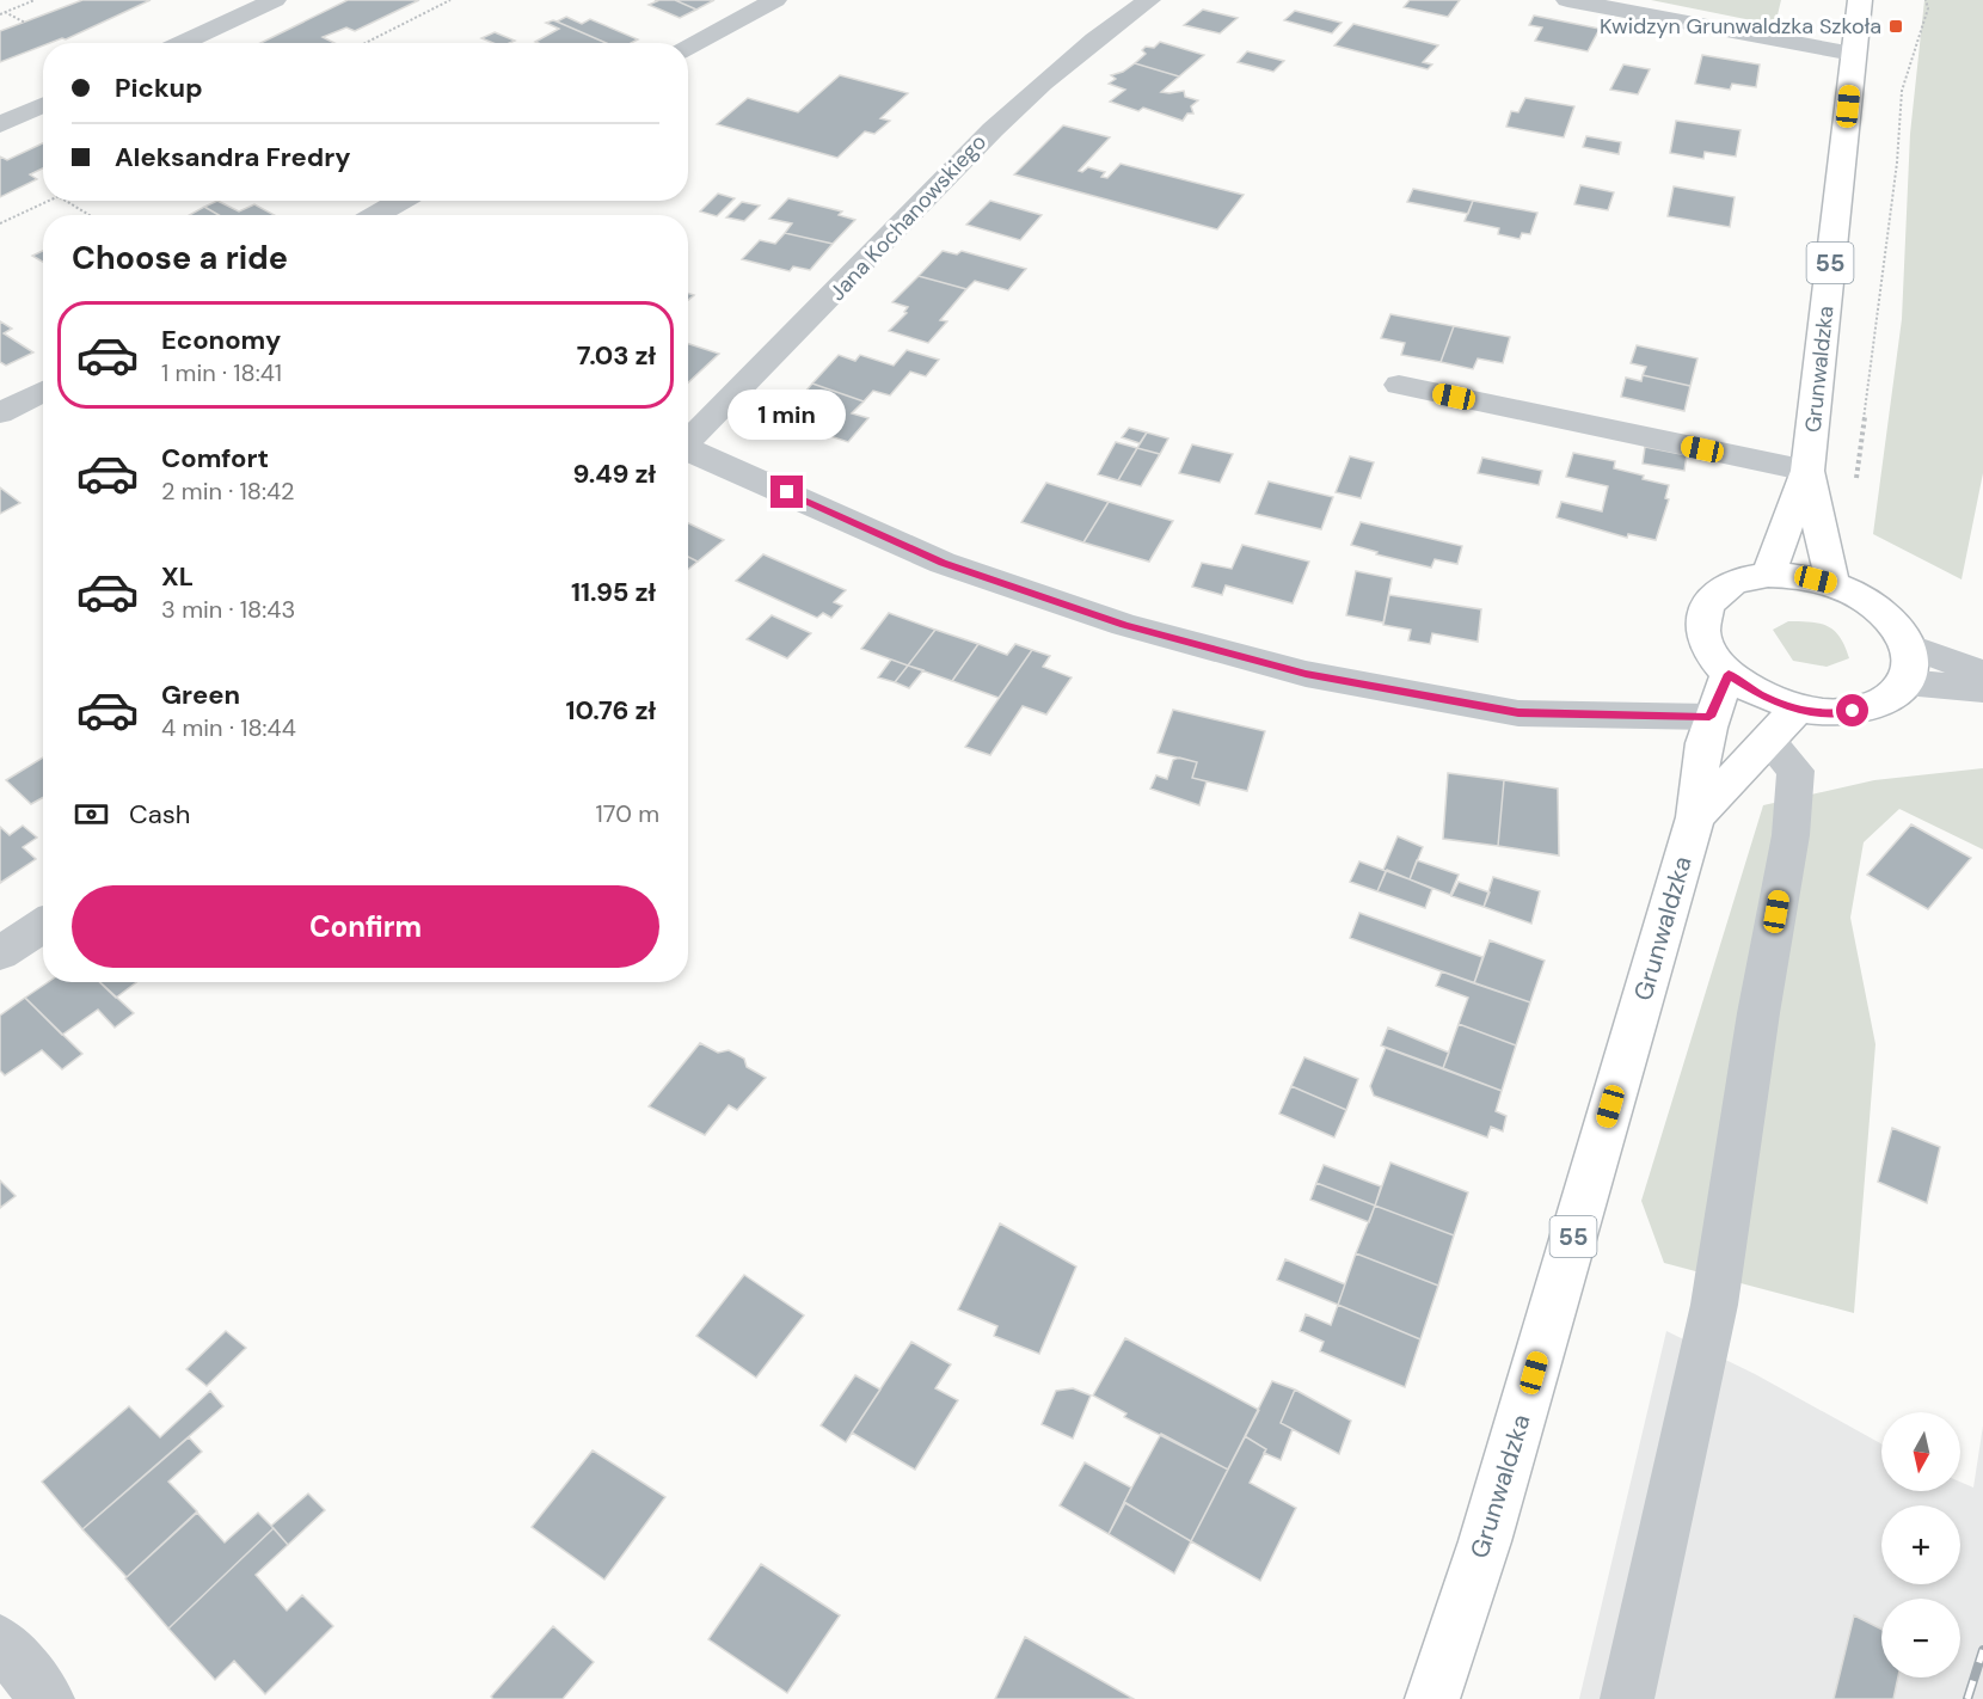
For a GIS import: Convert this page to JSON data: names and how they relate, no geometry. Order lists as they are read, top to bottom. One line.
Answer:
{"streets":{"main road":["55","Grunwaldzka"],"street":["Jana Kochanowskiego"]},"crossings":[["55","Grunwaldzka"]],"places":{"transit":["Kwidzyn Grunwaldzka Szkoła"]},"north":"bottom","page":{"banner":["Pickup","Aleksandra Fredry"],"heading":"Choose a ride","list":[{"name":"Economy","note":"1 min · 18:41","value":"7.03 zł"},{"name":"Comfort","note":"2 min · 18:42","value":"9.49 zł"},{"name":"XL","note":"3 min · 18:43","value":"11.95 zł"},{"name":"Green","note":"4 min · 18:44","value":"10.76 zł"}],"bubble":"1 min","pay":["Cash","170 m"],"buttons":"Confirm","map_buttons":["+","−"]}}
